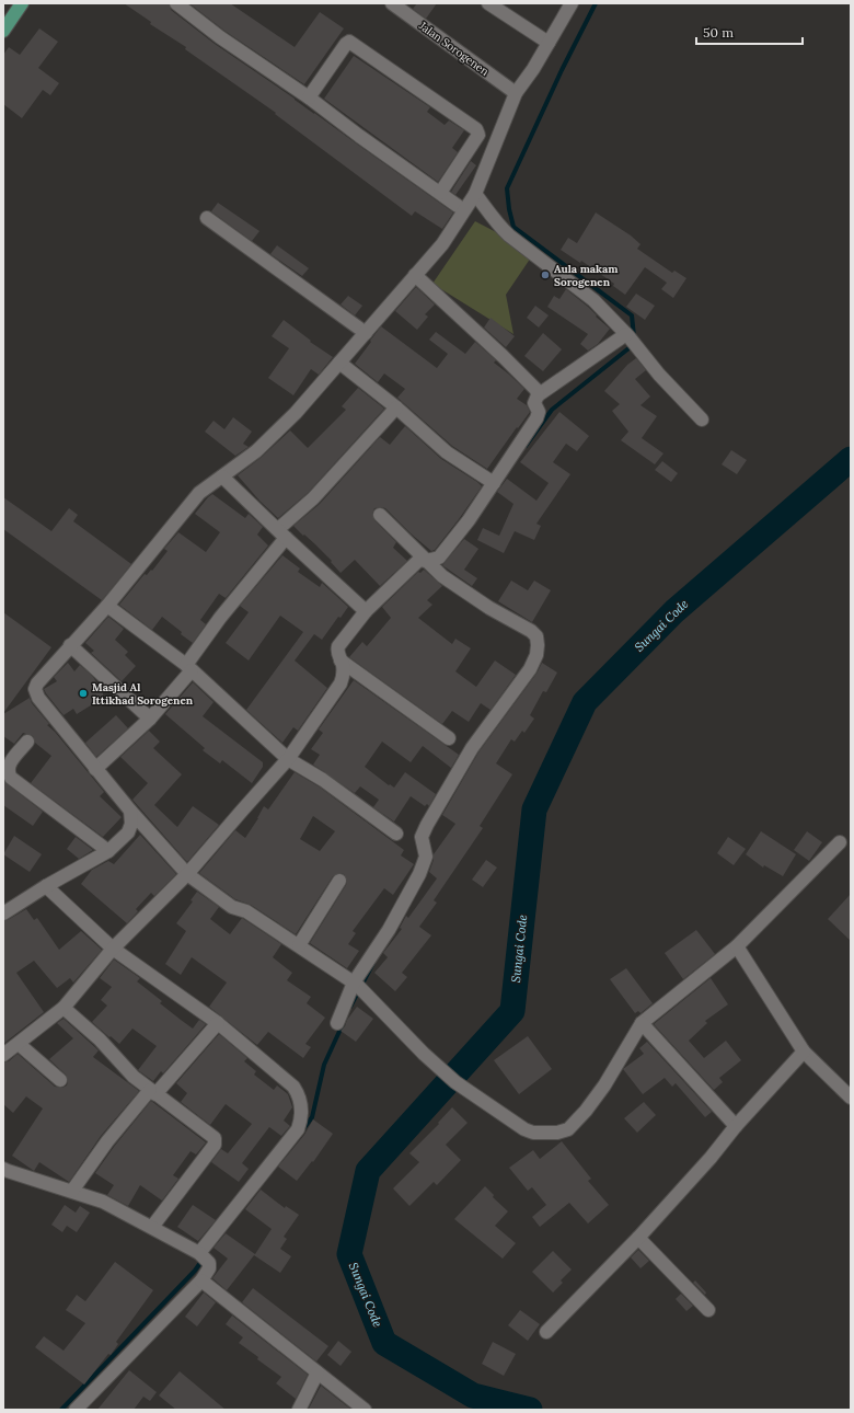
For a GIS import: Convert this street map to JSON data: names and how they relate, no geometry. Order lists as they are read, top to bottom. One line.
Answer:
{"streets":{"street":["Jalan Sorogenen"]},"water":["Sungai Code"],"places":["Aula makam Sorogenen","Masjid Al Ittikhad Sorogenen"],"scale_bar":"50 m"}
